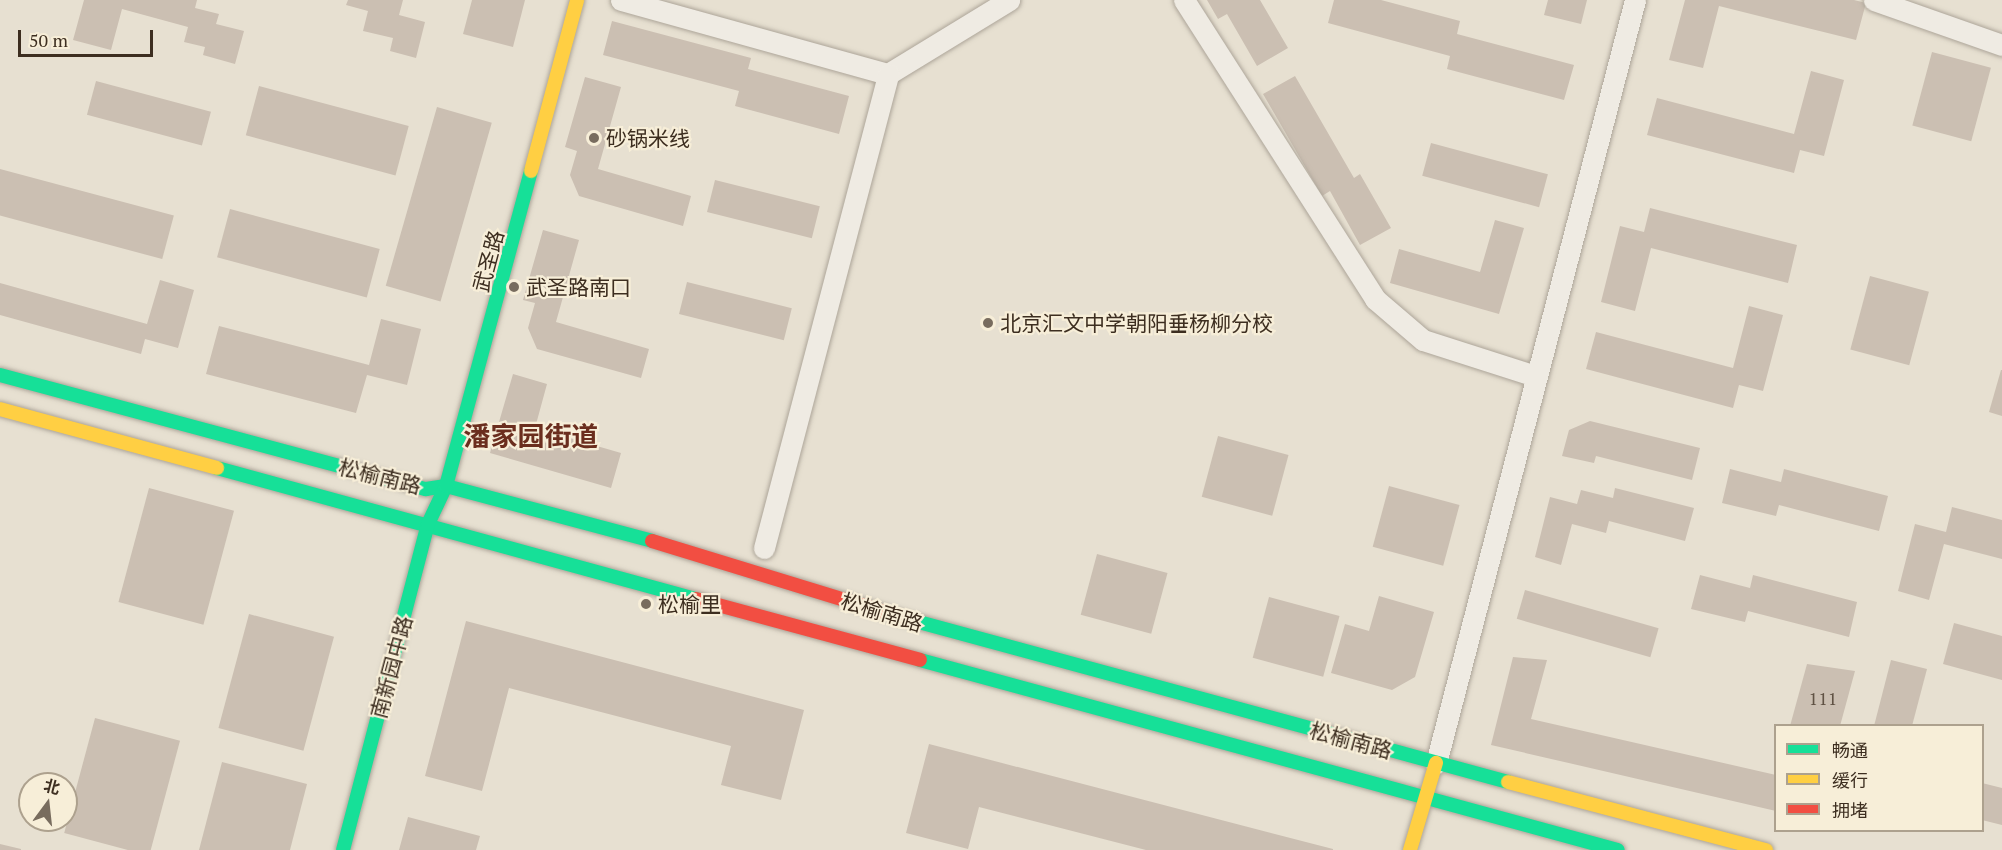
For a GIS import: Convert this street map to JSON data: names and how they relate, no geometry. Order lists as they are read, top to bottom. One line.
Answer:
{"streets":{"main road":["武圣路","松榆南路","南新园中路"]},"crossings":[["武圣路","松榆南路"],["武圣路","南新园中路"],["松榆南路","南新园中路"]],"districts":["潘家园街道"],"places":["砂锅米线","武圣路南口","北京汇文中学朝阳垂杨柳分校","松榆里"],"house_numbers":["111"],"legend":["畅通","缓行","拥堵"],"scale_bar":"50 m","north":"top"}
